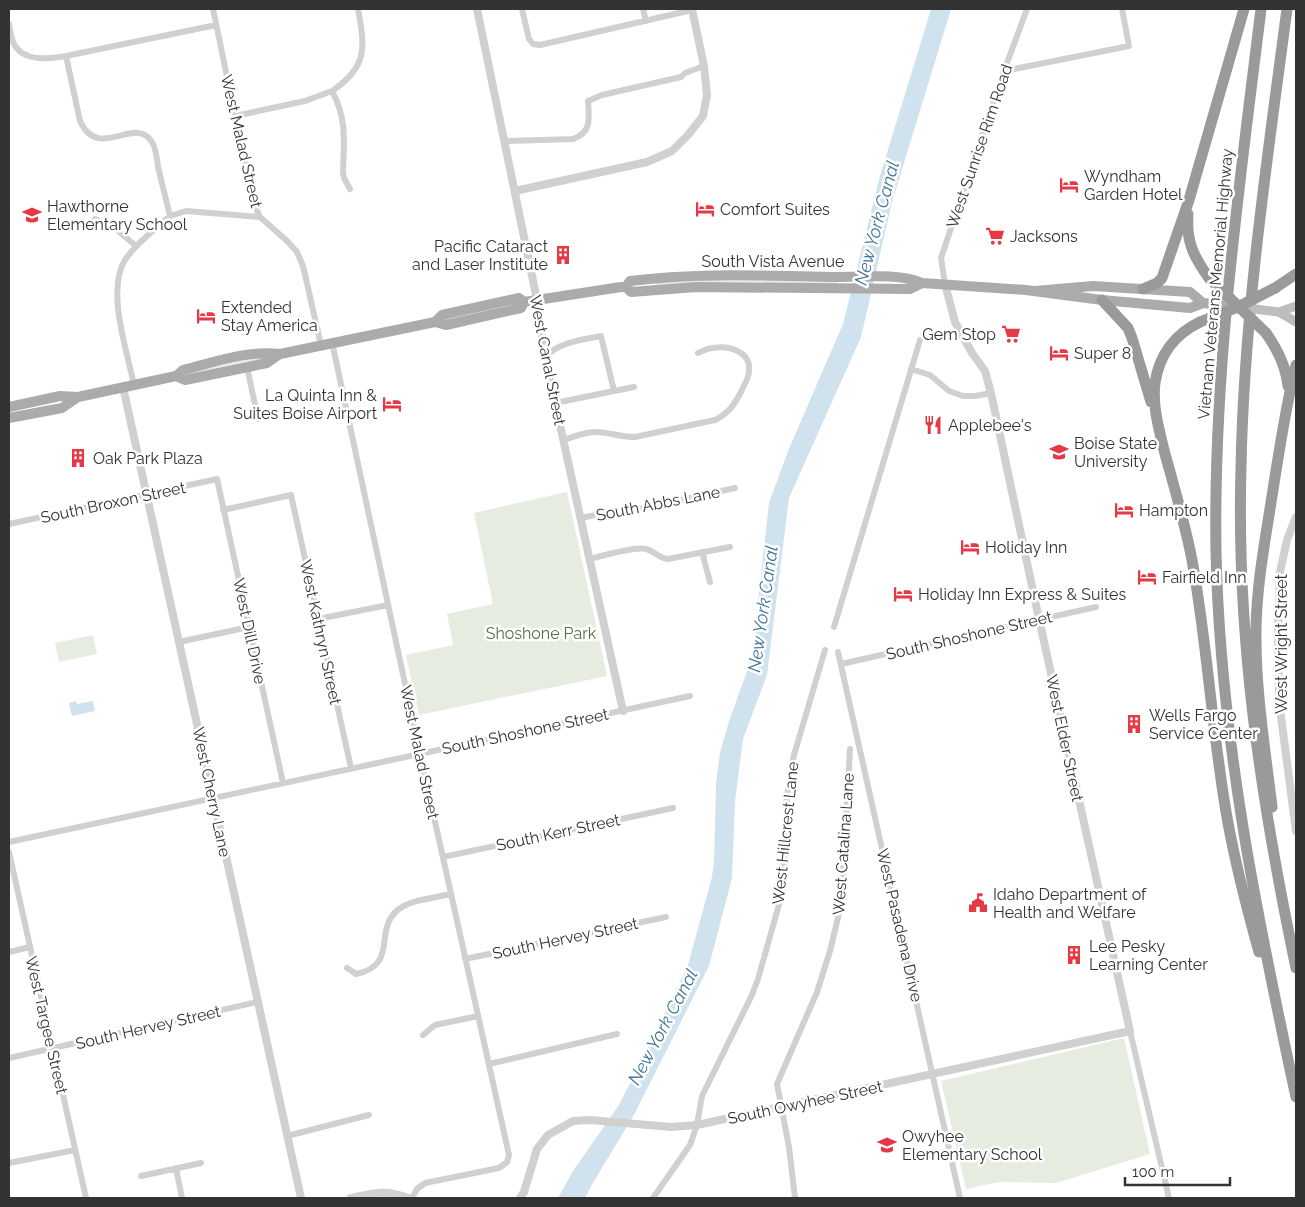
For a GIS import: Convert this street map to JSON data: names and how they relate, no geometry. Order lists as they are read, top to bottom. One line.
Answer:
{"streets":{"highway":["Vietnam Veterans Memorial Highway"],"main road":["South Vista Avenue"],"street":["West Malad Street","West Sunrise Rim Road","West Canal Street","South Broxon Street","South Abbs Lane","West Dill Drive","West Kathryn Street","South Shoshone Street","West Wright Street","West Elder Street","West Cherry Lane","South Kerr Street","West Hillcrest Lane","West Catalina Lane","West Pasadena Drive","South Hervey Street","West Targee Street","South Owyhee Street"]},"crossings":[["West Malad Street","South Vista Avenue"],["West Malad Street","South Shoshone Street"],["West Malad Street","South Kerr Street"],["West Malad Street","South Hervey Street"],["West Sunrise Rim Road","South Vista Avenue"],["West Sunrise Rim Road","West Elder Street"],["South Vista Avenue","West Canal Street"],["South Vista Avenue","West Elder Street"],["South Vista Avenue","West Cherry Lane"],["West Canal Street","South Abbs Lane"],["West Canal Street","South Shoshone Street"],["South Broxon Street","West Dill Drive"],["South Broxon Street","West Cherry Lane"],["West Dill Drive","West Kathryn Street"],["West Dill Drive","South Shoshone Street"],["West Kathryn Street","South Shoshone Street"],["South Shoshone Street","West Elder Street"],["South Shoshone Street","West Cherry Lane"],["South Shoshone Street","West Pasadena Drive"],["West Elder Street","South Owyhee Street"],["West Cherry Lane","South Hervey Street"],["West Hillcrest Lane","South Owyhee Street"],["West Catalina Lane","South Owyhee Street"],["West Pasadena Drive","South Owyhee Street"],["South Hervey Street","West Targee Street"]],"water":["New York Canal"],"parks":["Shoshone Park"],"places":{"hotel":["Wyndham Garden Hotel","Comfort Suites","Extended Stay America","Super 8","La Quinta Inn & Suites Boise Airport","Hampton","Holiday Inn","Fairfield Inn","Holiday Inn Express & Suites"],"school or university":["Hawthorne Elementary School","Boise State University","Owyhee Elementary School"],"supermarket":["Jacksons","Gem Stop"],"building":["Pacific Cataract and Laser Institute","Oak Park Plaza","Wells Fargo Service Center","Lee Pesky Learning Center"],"restaurant":["Applebee's"],"public building":["Idaho Department of Health and Welfare"]},"scale_bar":"100 m"}
